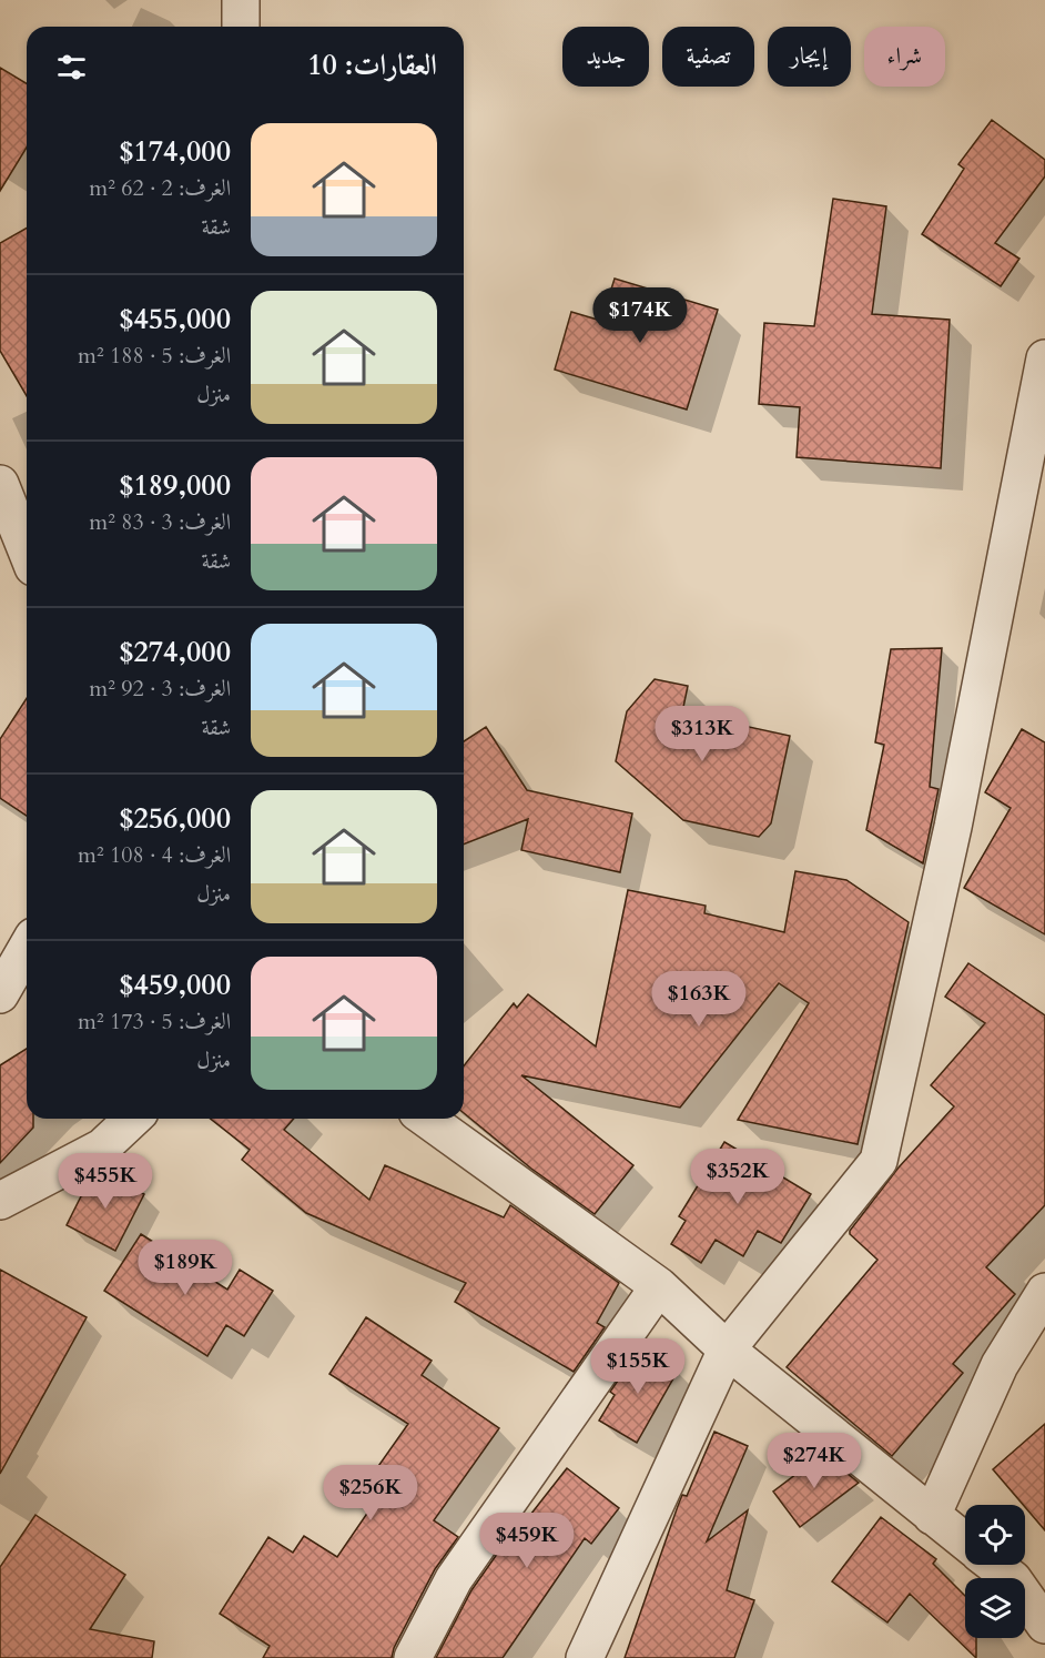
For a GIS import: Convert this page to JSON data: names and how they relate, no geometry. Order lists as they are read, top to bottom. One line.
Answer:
{"page":{"chip":["شراء","إيجار","تصفية","جديد"],"heading":"العقارات: 10","list":[{"name":"$174,000","note":"الغرف: 2 · 62 m² · شقة"},{"name":"$455,000","note":"الغرف: 5 · 188 m² · منزل"},{"name":"$189,000","note":"الغرف: 3 · 83 m² · شقة"},{"name":"$274,000","note":"الغرف: 3 · 92 m² · شقة"},{"name":"$256,000","note":"الغرف: 4 · 108 m² · منزل"},{"name":"$459,000","note":"الغرف: 5 · 173 m² · منزل"}],"price":["$174K","$313K","$163K","$352K","$455K","$189K","$155K","$274K","$256K","$459K"]}}
